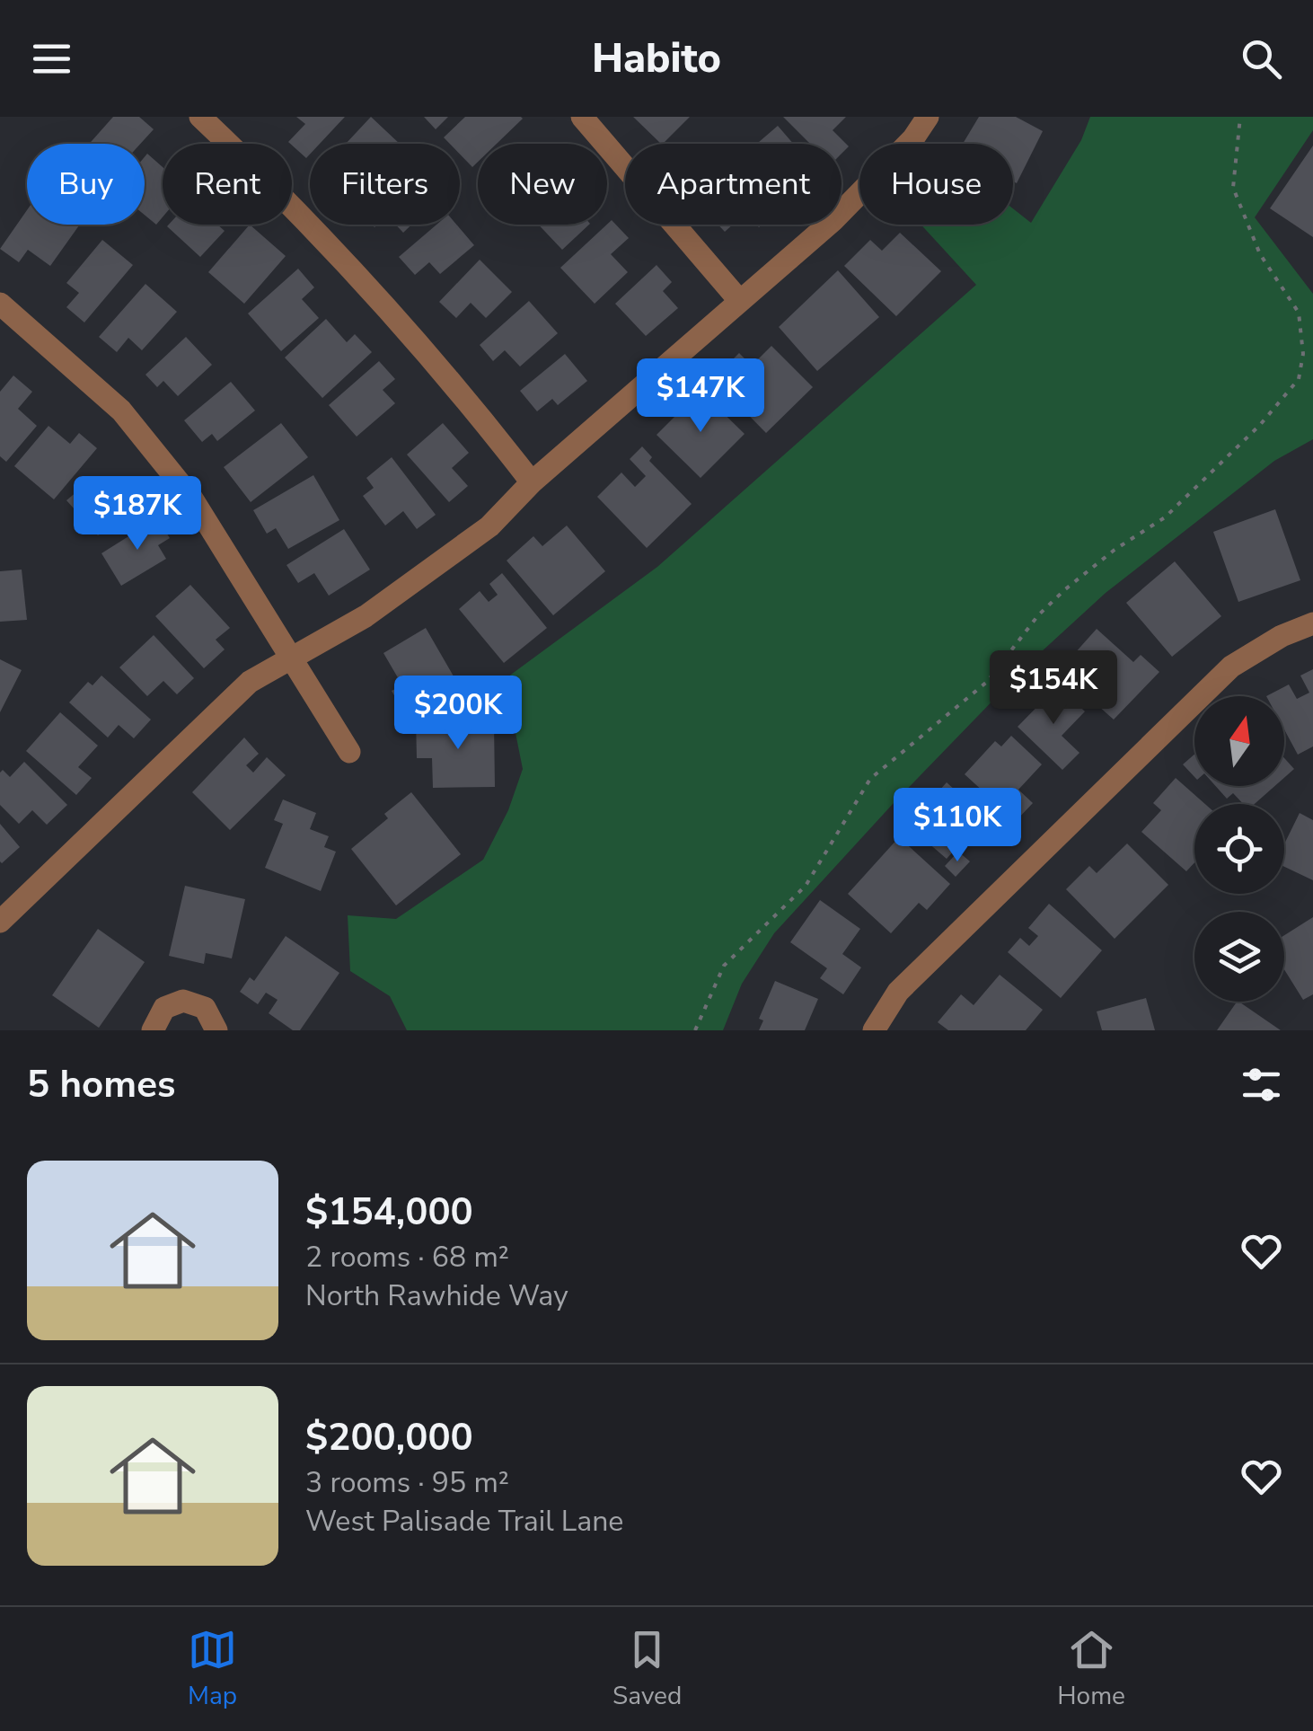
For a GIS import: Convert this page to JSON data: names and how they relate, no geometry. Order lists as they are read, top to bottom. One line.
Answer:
{"north":"top","page":{"header":"Habito","chip":["Buy","Rent","Filters","New","Apartment","House"],"price":["$147K","$187K","$154K","$200K","$110K"],"heading":"5 homes","list":[{"name":"$154,000","note":"2 rooms · 68 m² · North Rawhide Way"},{"name":"$200,000","note":"3 rooms · 95 m² · West Palisade Trail Lane"}],"tabs":["Map","Saved","Home"]}}
